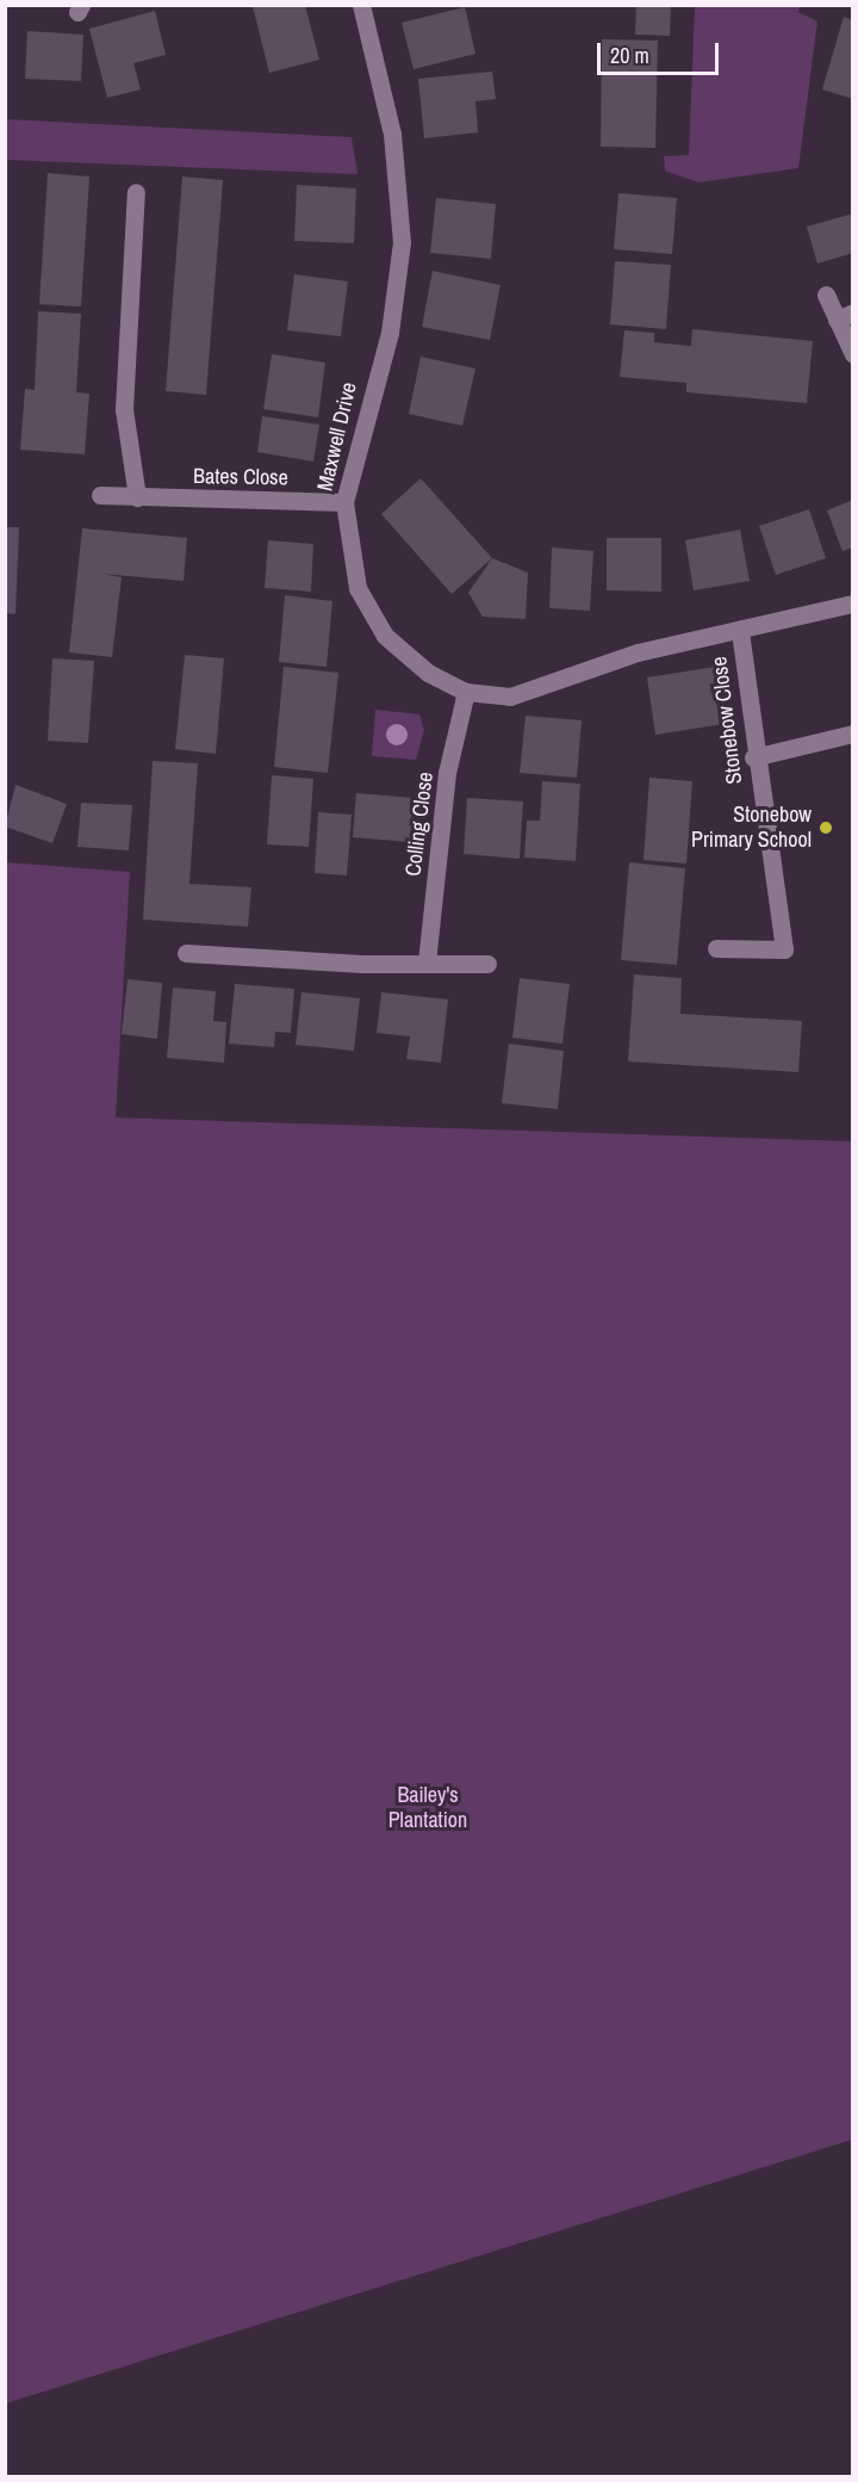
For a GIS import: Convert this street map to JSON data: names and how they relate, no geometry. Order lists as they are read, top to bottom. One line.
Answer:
{"streets":{"street":["Maxwell Drive","Bates Close","Stonebow Close","Colling Close"]},"crossings":[["Maxwell Drive","Bates Close"],["Maxwell Drive","Stonebow Close"],["Maxwell Drive","Colling Close"]],"parks":["Bailey's Plantation"],"places":["Stonebow Primary School"],"scale_bar":"20 m"}
